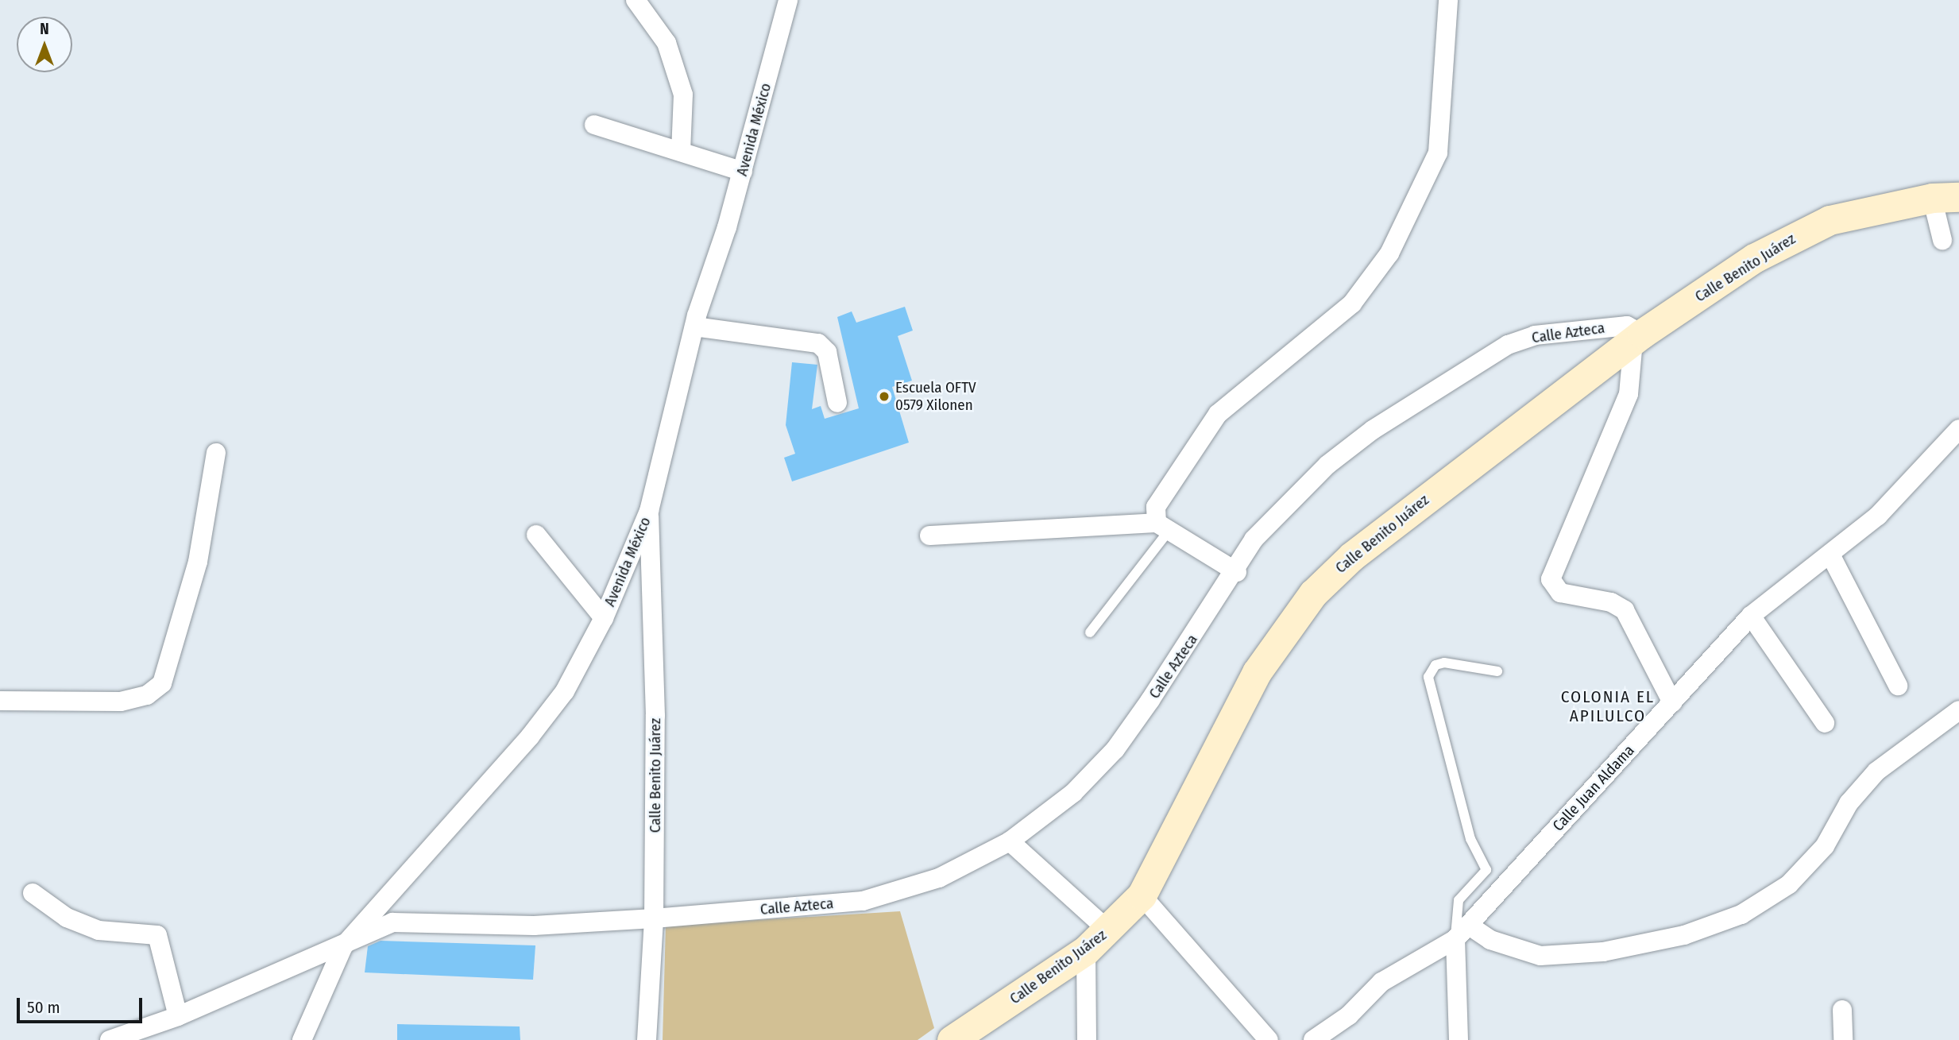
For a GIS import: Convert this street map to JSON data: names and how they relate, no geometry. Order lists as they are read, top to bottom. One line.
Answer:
{"streets":{"main road":["Calle Benito Juárez"],"street":["Avenida México","Calle Azteca","Calle Juan Aldama"]},"crossings":[["Avenida México","Calle Benito Juárez"],["Avenida México","Calle Azteca"],["Calle Benito Juárez","Calle Azteca"]],"districts":["COLONIA EL APILULCO"],"places":["Escuela OFTV 0579 Xilonen"],"scale_bar":"50 m","north":"top"}
